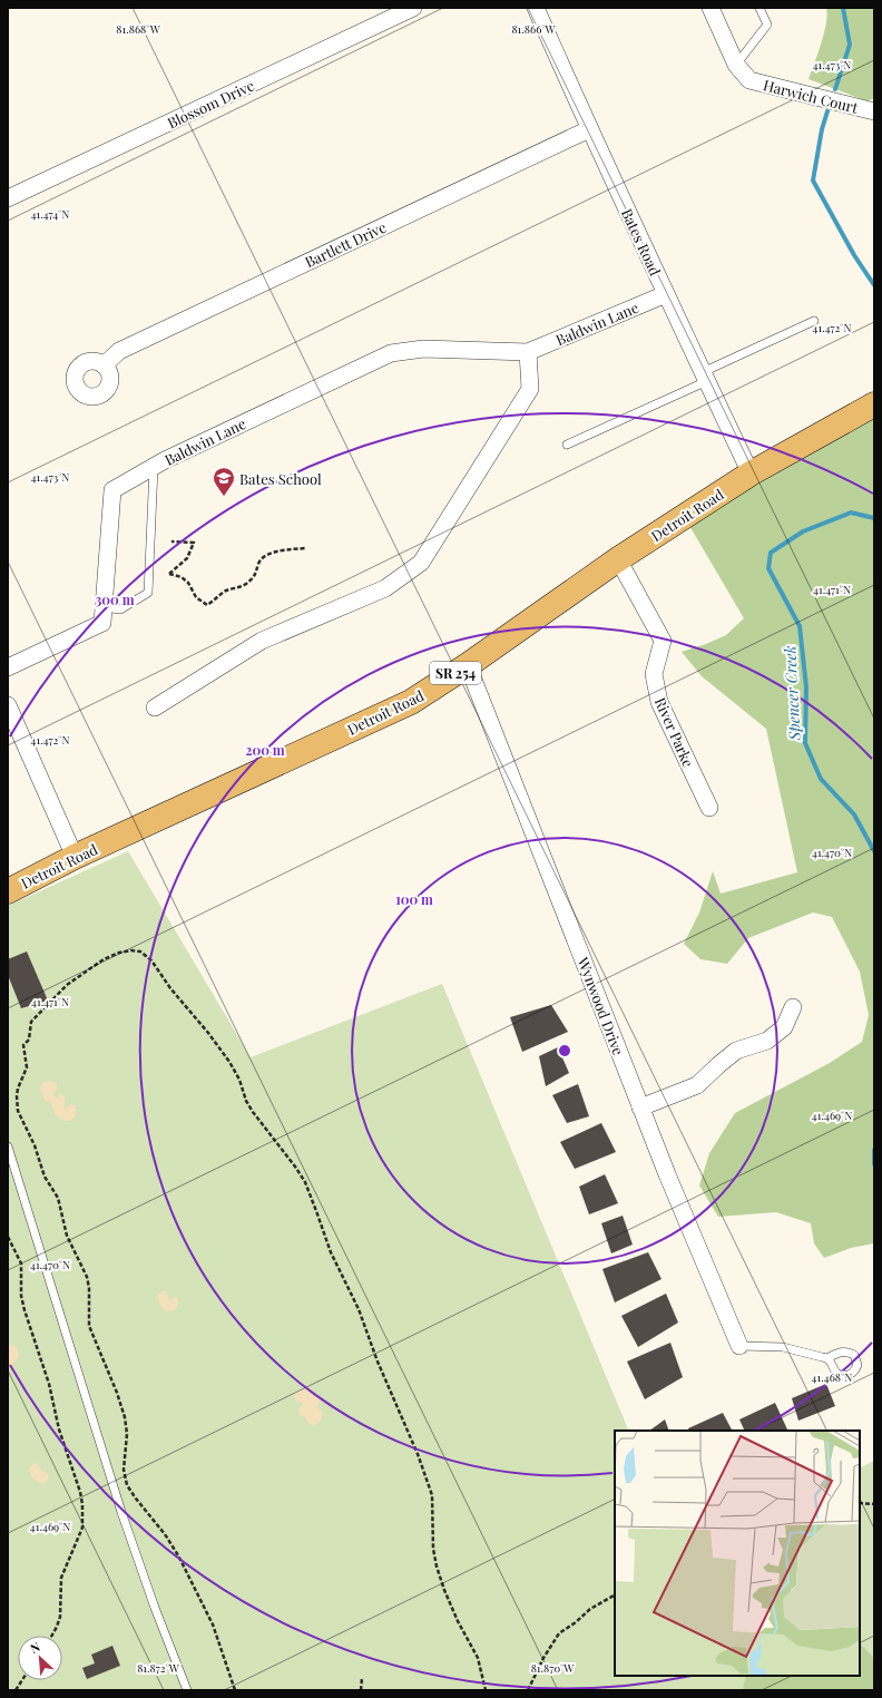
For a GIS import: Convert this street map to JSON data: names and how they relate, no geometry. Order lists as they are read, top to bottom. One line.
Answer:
{"streets":{"main road":["Detroit Road","SR 254"],"street":["Harwich Court","Blossom Drive","Bates Road","Bartlett Drive","Baldwin Lane","River Parke","Wynwood Drive"]},"crossings":[["Bates Road","Bartlett Drive"],["Bates Road","Baldwin Lane"],["Bates Road","Detroit Road"],["Detroit Road","River Parke"],["Detroit Road","Wynwood Drive"]],"water":["Spencer Creek"],"places":{"school or university":["Bates School"]},"north":"top left","coordinates":["81.868°W","81.866°W","41.473°N","41.474°N","41.472°N","41.471°N","41.470°N","41.469°N","41.468°N","81.872°W","81.870°W"],"rings":["300 m","200 m","100 m"]}
